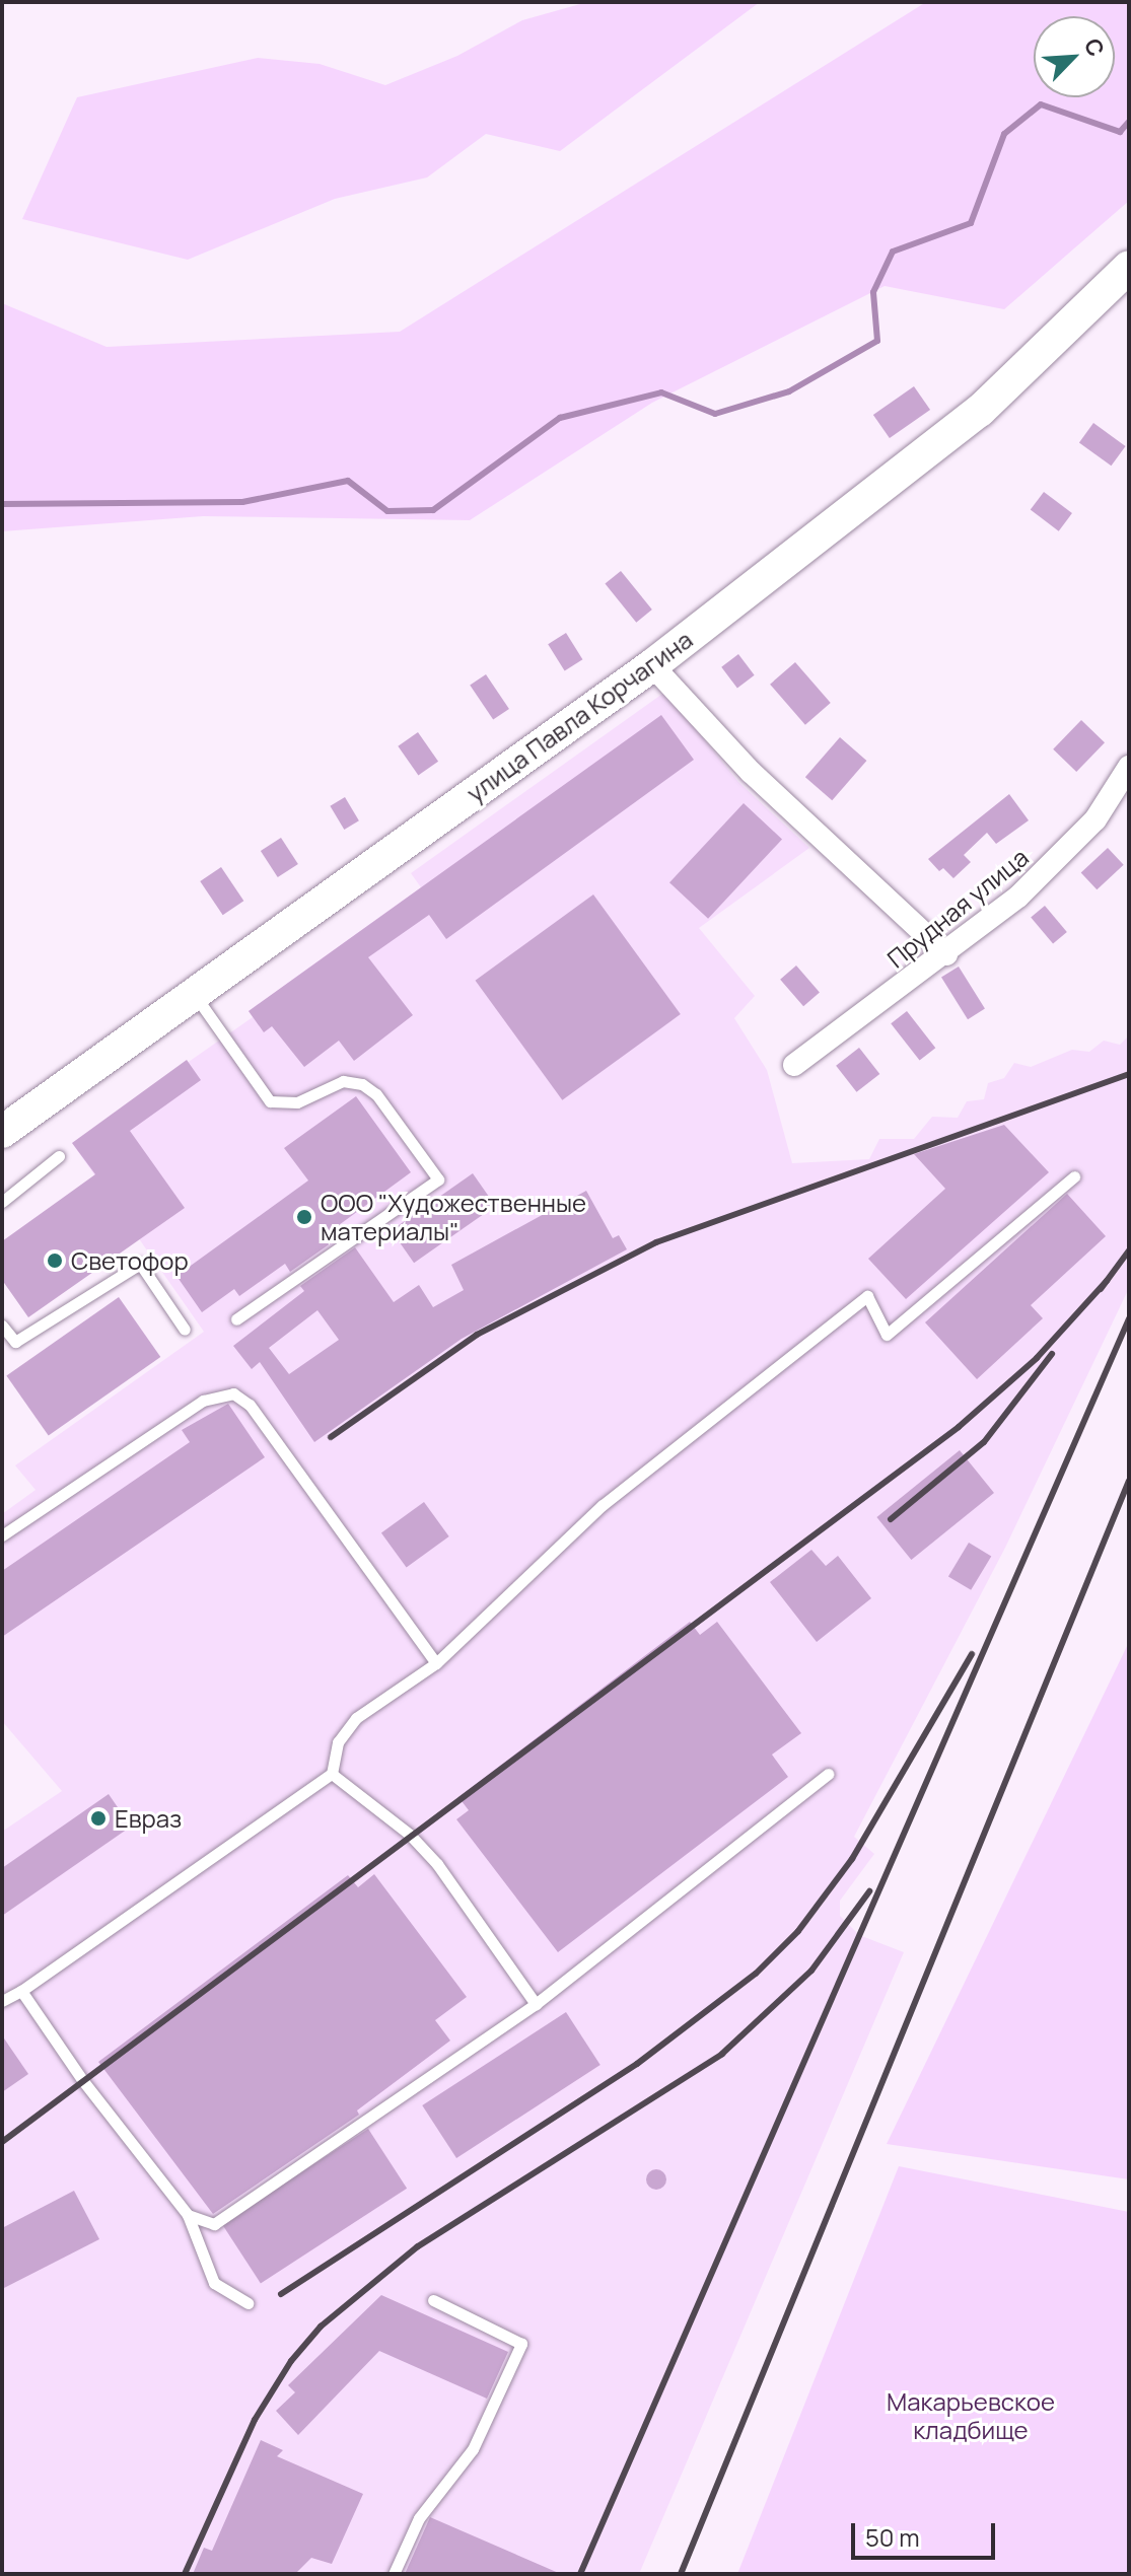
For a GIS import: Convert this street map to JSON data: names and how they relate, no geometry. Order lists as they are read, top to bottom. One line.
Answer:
{"streets":{"main road":["улица Павла Корчагина"],"street":["Прудная улица"]},"parks":["Макарьевское кладбище"],"places":["ООО \"Художественные материалы\"","Светофор","Евраз"],"scale_bar":"50 m","north":"top right"}
